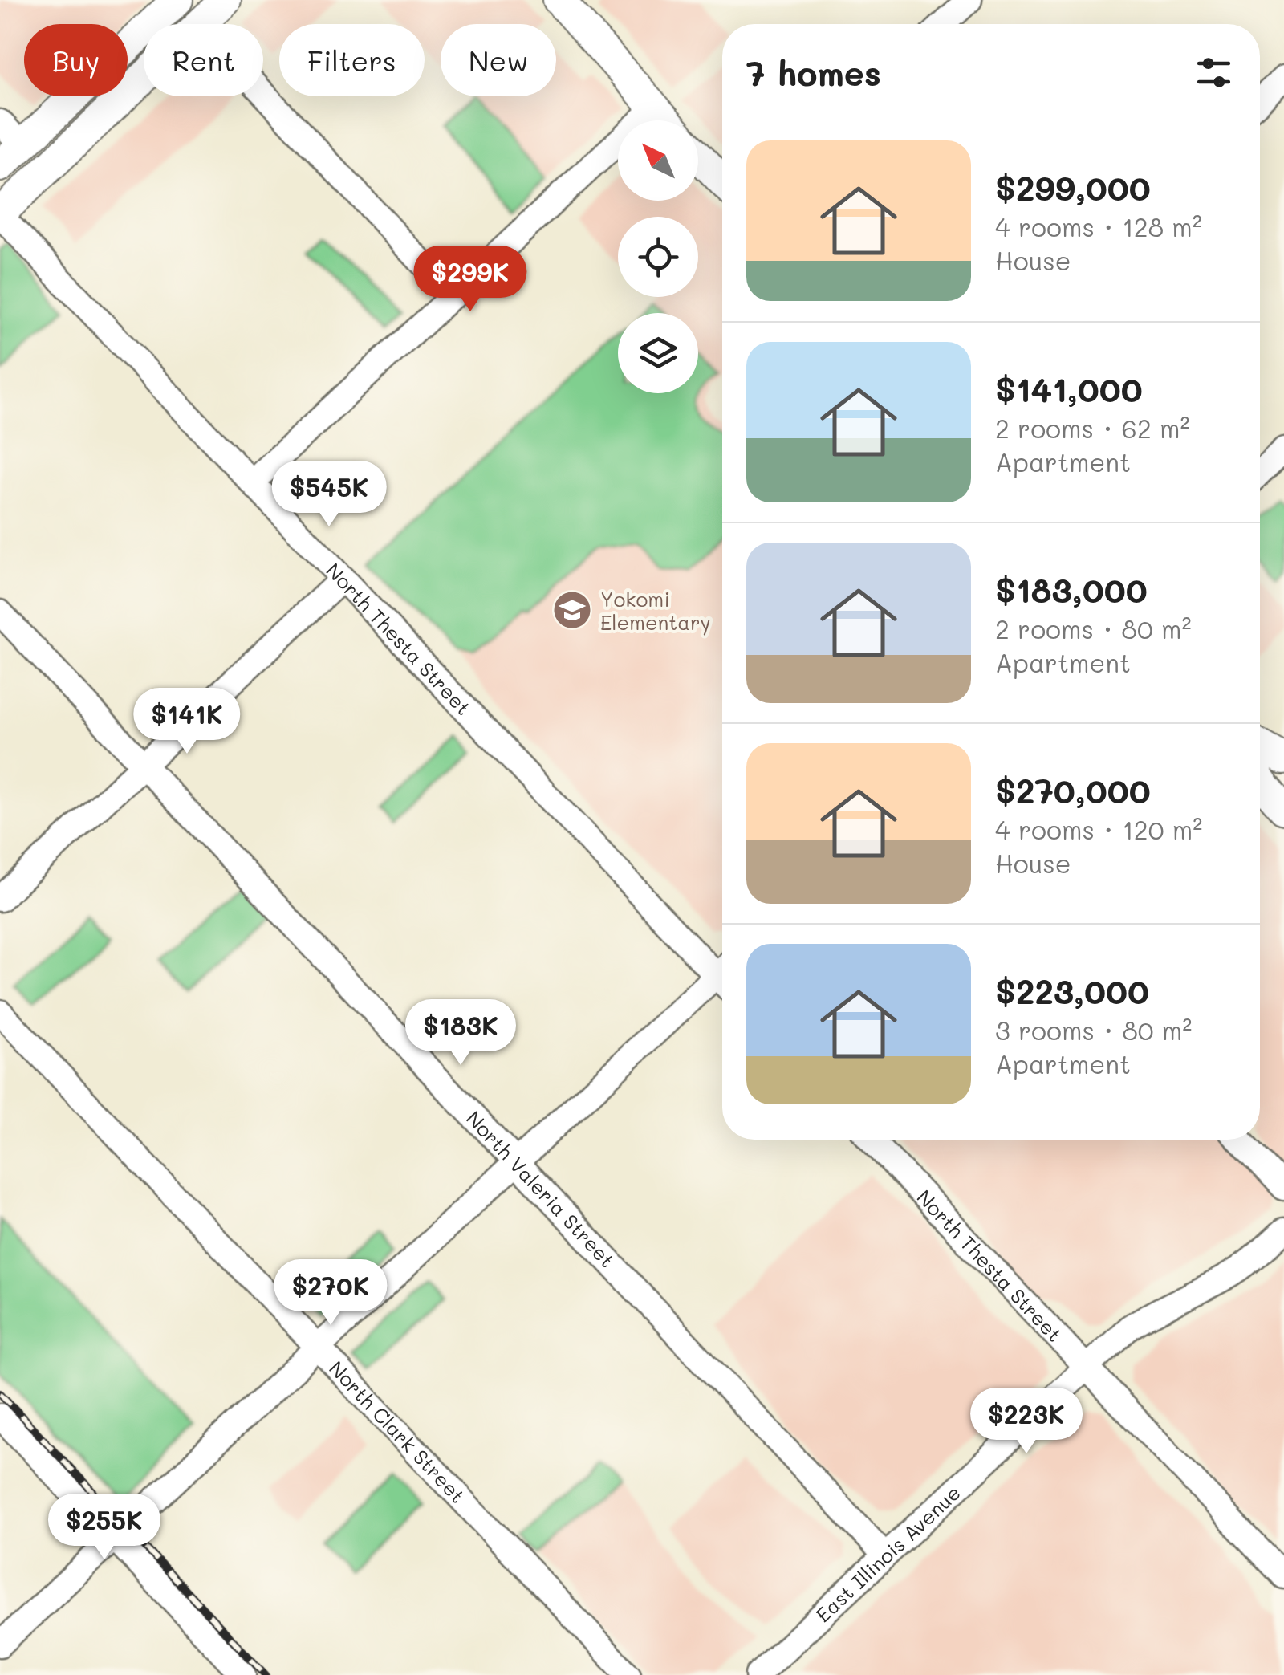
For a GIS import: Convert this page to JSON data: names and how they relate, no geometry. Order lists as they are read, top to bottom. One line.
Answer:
{"streets":{"street":["North Thesta Street","North Valeria Street","North Clark Street","East Illinois Avenue"]},"crossings":[["North Thesta Street","East Illinois Avenue"],["North Valeria Street","East Illinois Avenue"]],"places":{"school or university":["Yokomi Elementary"]},"north":"top left","page":{"chip":["Buy","Rent","Filters","New"],"heading":"7 homes","list":[{"name":"$299,000","note":"4 rooms · 128 m² · House"},{"name":"$141,000","note":"2 rooms · 62 m² · Apartment"},{"name":"$183,000","note":"2 rooms · 80 m² · Apartment"},{"name":"$270,000","note":"4 rooms · 120 m² · House"},{"name":"$223,000","note":"3 rooms · 80 m² · Apartment"}],"price":["$299K","$545K","$141K","$183K","$270K","$223K","$255K"]}}
